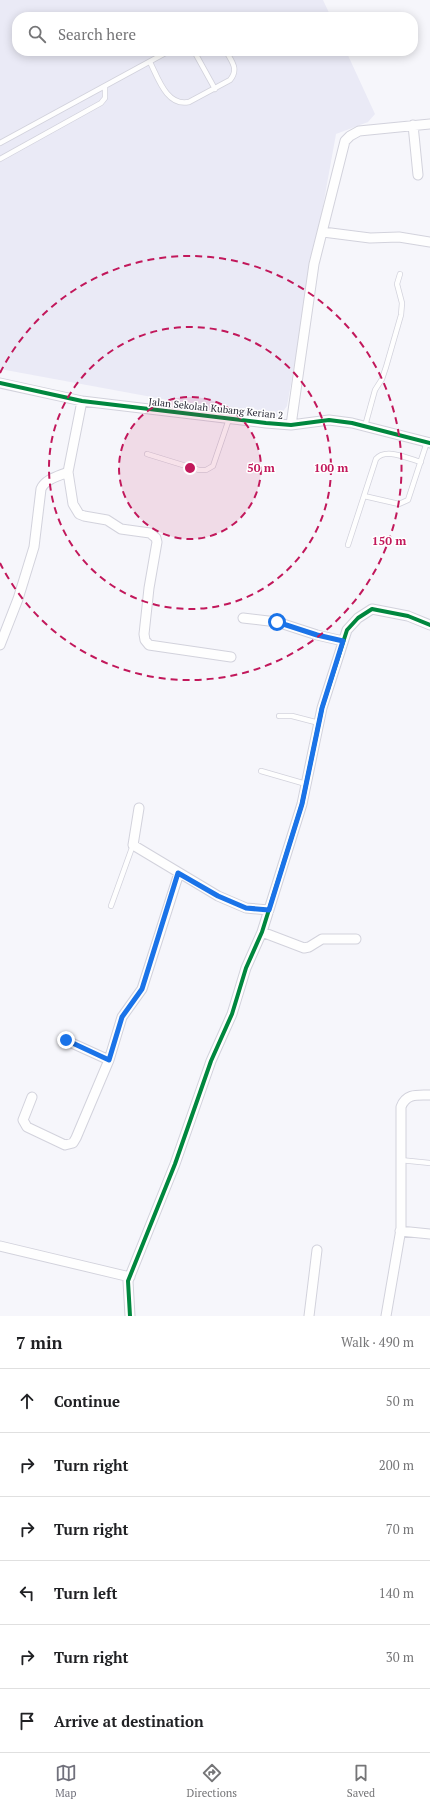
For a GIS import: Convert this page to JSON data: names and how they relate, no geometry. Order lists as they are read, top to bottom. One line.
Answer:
{"streets":{"street":["Jalan Sekolah Kubang Kerian 2"]},"page":{"search":"Search here","heading":["7 min","Walk · 490 m"],"list":[["Continue","50 m"],["Turn right","200 m"],["Turn right","70 m"],["Turn left","140 m"],["Turn right","30 m"],"Arrive at destination"],"nav":["Map","Directions","Saved"]},"rings":["50 m","100 m","150 m"]}
